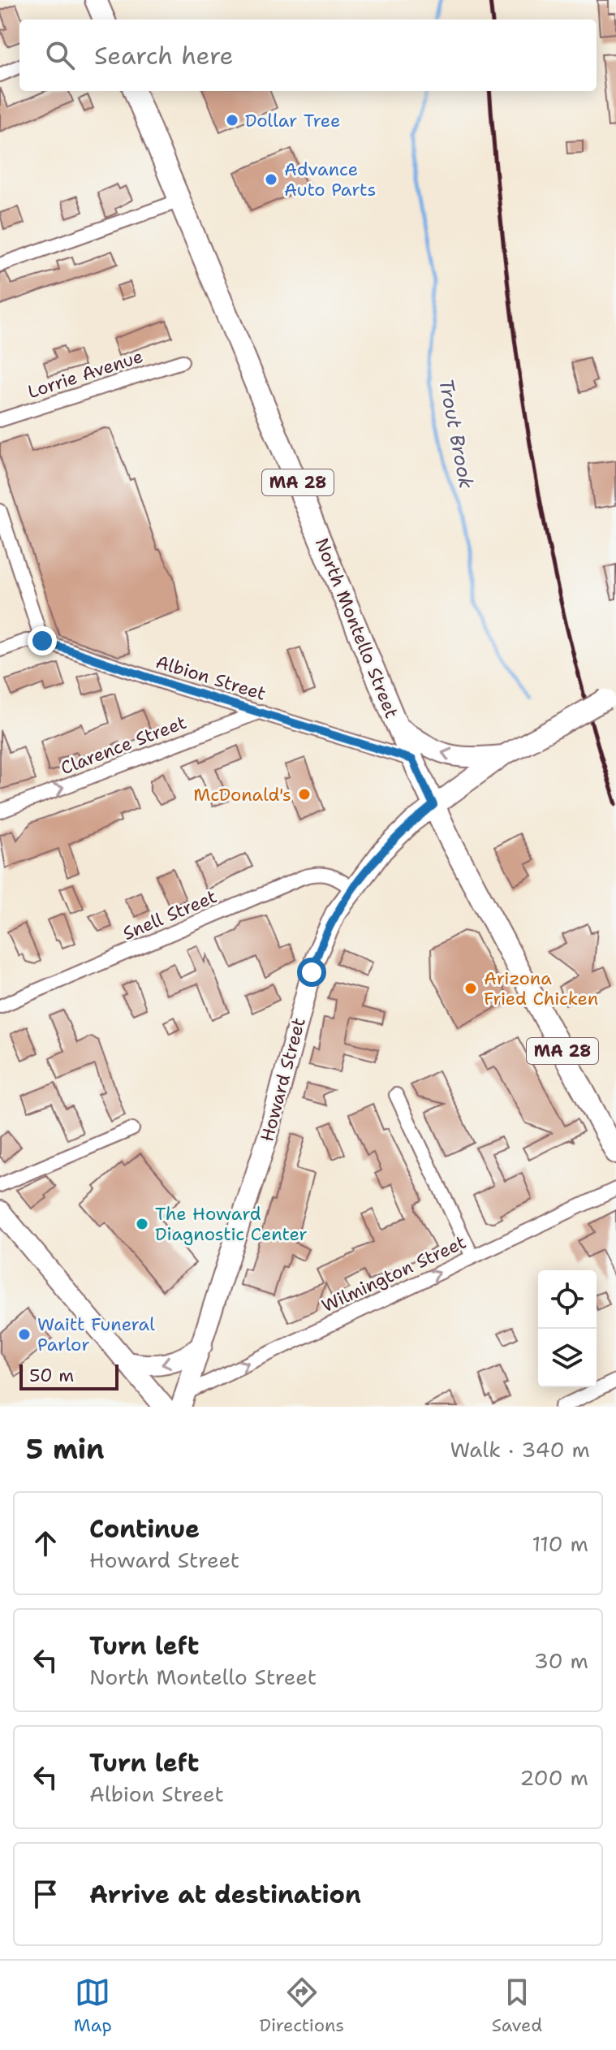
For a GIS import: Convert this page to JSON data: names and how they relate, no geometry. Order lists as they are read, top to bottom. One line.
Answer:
{"streets":{"main road":["MA 28","North Montello Street","Howard Street"],"street":["Lorrie Avenue","Albion Street","Clarence Street","Snell Street","Wilmington Street"]},"crossings":[["North Montello Street","Albion Street"],["North Montello Street","Howard Street"],["Albion Street","Clarence Street"],["Snell Street","Howard Street"],["Howard Street","Wilmington Street"]],"one_way":["Clarence Street","Wilmington Street"],"water":["Trout Brook"],"places":["Dollar Tree","Advance Auto Parts","McDonald's","Arizona Fried Chicken","The Howard Diagnostic Center","Waitt Funeral Parlor"],"scale_bar":"50 m","page":{"search":"Search here","scale":"50 m","heading":["5 min","Walk · 340 m"],"list":[["Continue","Howard Street","110 m"],["Turn left","North Montello Street","30 m"],["Turn left","Albion Street","200 m"],"Arrive at destination"],"nav":["Map","Directions","Saved"]}}
